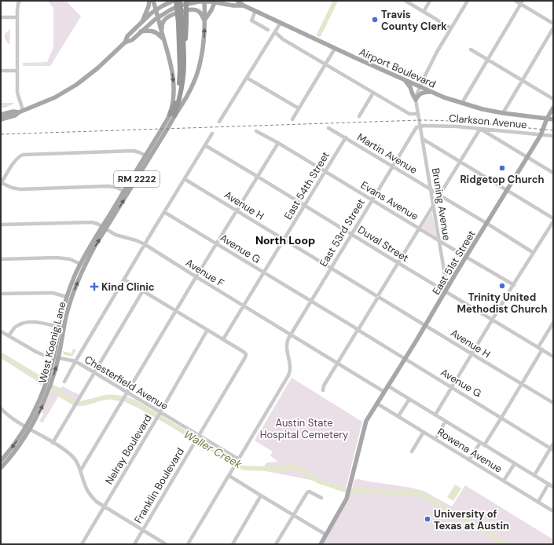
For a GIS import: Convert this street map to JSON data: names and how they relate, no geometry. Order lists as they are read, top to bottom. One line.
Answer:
{"streets":{"highway":["RM 2222"],"main road":["Airport Boulevard","East 51st Street","West Koenig Lane"],"street":["Clarkson Avenue","Martin Avenue","East 54th Street","Evans Avenue","Bruning Avenue","Avenue H","East 53rd Street","Duval Street","Avenue G","Avenue F","Chesterfield Avenue","Nelray Boulevard","Rowena Avenue","Franklin Boulevard"]},"crossings":[["Airport Boulevard","East 51st Street"],["Clarkson Avenue","Bruning Avenue"],["Clarkson Avenue","East 53rd Street"],["Clarkson Avenue","East 51st Street"],["Martin Avenue","East 54th Street"],["Martin Avenue","Bruning Avenue"],["Martin Avenue","East 53rd Street"],["Martin Avenue","East 51st Street"],["RM 2222","Avenue F"],["RM 2222","West Koenig Lane"],["East 54th Street","Evans Avenue"],["East 54th Street","Avenue H"],["East 54th Street","Duval Street"],["East 54th Street","Avenue G"],["East 54th Street","Avenue F"],["East 54th Street","Franklin Boulevard"],["Evans Avenue","Bruning Avenue"],["Evans Avenue","East 53rd Street"],["Evans Avenue","East 51st Street"],["Bruning Avenue","East 53rd Street"],["Bruning Avenue","Duval Street"],["Bruning Avenue","East 51st Street"],["Avenue H","East 53rd Street"],["Avenue H","East 51st Street"],["East 53rd Street","Duval Street"],["East 53rd Street","Avenue G"],["East 53rd Street","Avenue F"],["East 53rd Street","Chesterfield Avenue"],["Duval Street","East 51st Street"],["Avenue G","East 51st Street"],["East 51st Street","Avenue F"],["East 51st Street","Rowena Avenue"],["West Koenig Lane","Chesterfield Avenue"],["Chesterfield Avenue","Nelray Boulevard"],["Chesterfield Avenue","Franklin Boulevard"]],"districts":["North Loop"],"water":["Waller Creek"],"parks":["Austin State Hospital Cemetery"],"places":{"other":["Travis County Clerk","Ridgetop Church","Trinity United Methodist Church","University of Texas at Austin"],"health":["Kind Clinic"]}}
